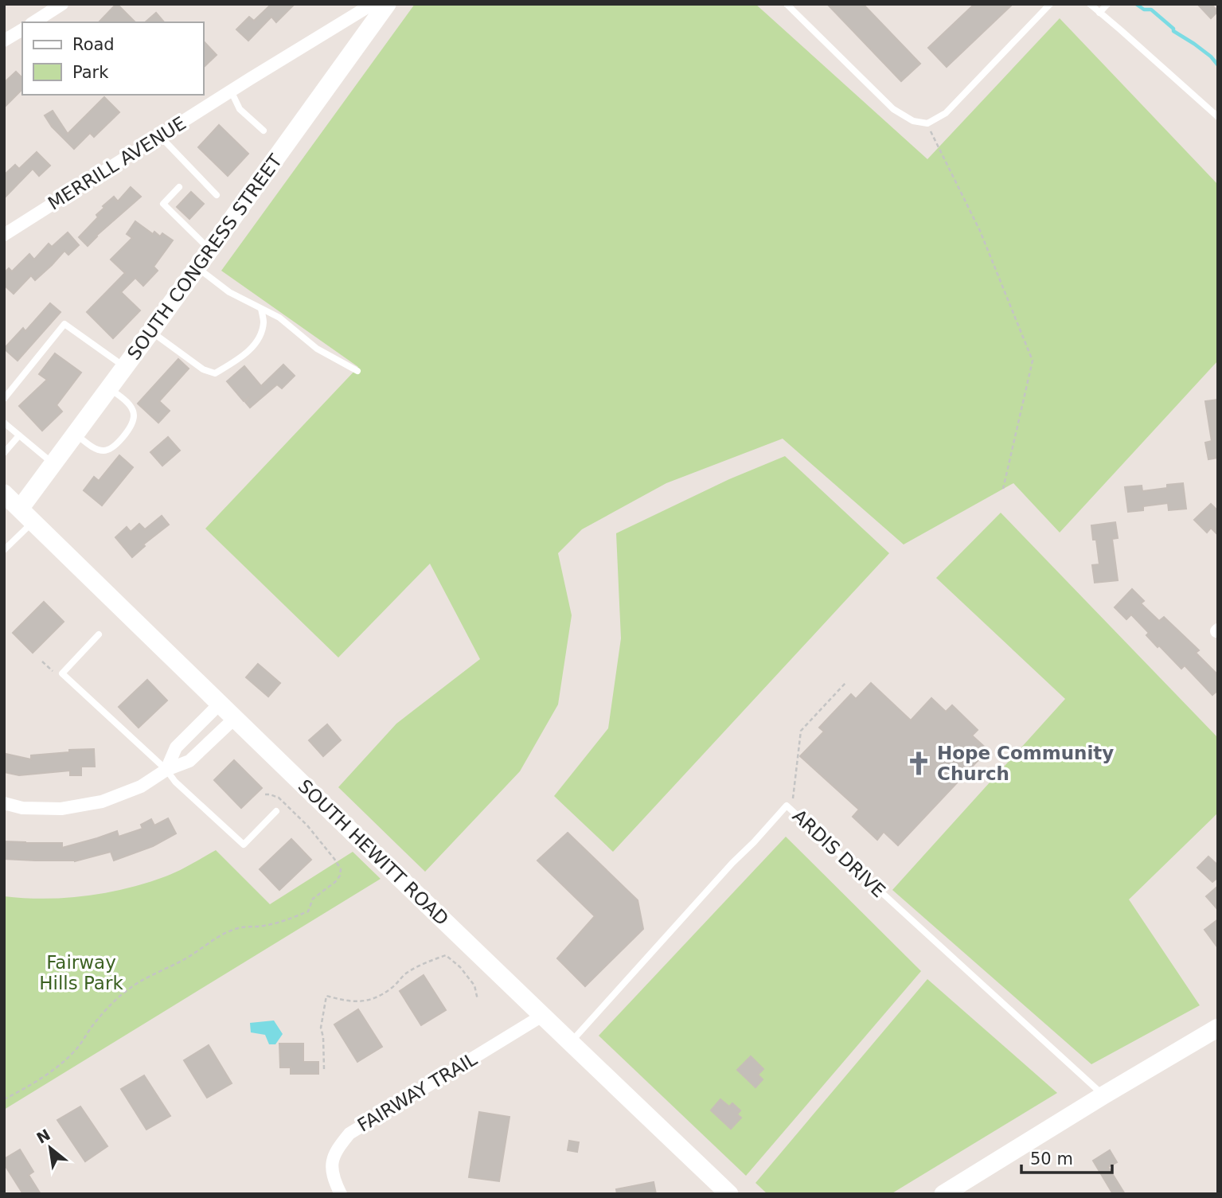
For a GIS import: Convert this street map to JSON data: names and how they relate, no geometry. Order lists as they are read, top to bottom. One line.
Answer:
{"streets":{"main road":["SOUTH CONGRESS STREET","SOUTH HEWITT ROAD"],"street":["MERRILL AVENUE","FAIRWAY TRAIL"],"lane":["ARDIS DRIVE"]},"crossings":[["SOUTH CONGRESS STREET","SOUTH HEWITT ROAD"],["SOUTH HEWITT ROAD","ARDIS DRIVE"],["SOUTH HEWITT ROAD","FAIRWAY TRAIL"]],"parks":["Fairway Hills Park"],"places":{"church":["Hope Community Church"]},"legend":["Road","Park"],"scale_bar":"50 m","north":"top left"}
